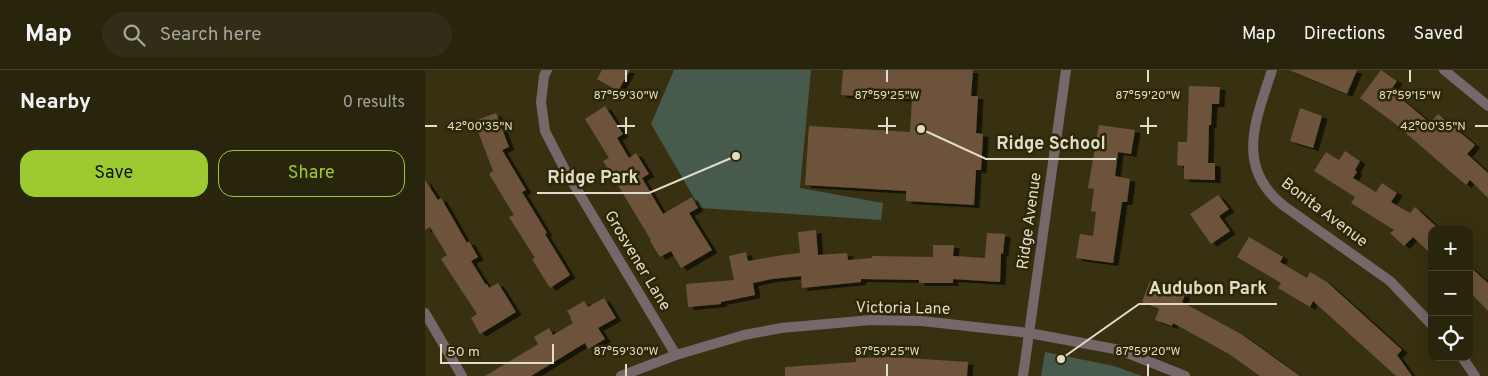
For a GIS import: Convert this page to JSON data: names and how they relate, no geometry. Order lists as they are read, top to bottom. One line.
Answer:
{"streets":{"street":["Bonita Avenue","Ridge Avenue","Grosvener Lane","Victoria Lane"]},"crossings":[["Ridge Avenue","Victoria Lane"],["Grosvener Lane","Victoria Lane"]],"places":["Ridge School","Ridge Park","Audubon Park"],"scale_bar":"50 m","page":{"header":"Map","search":"Search here","nav":["Map","Directions","Saved"],"heading":["Nearby","0 results"],"buttons":["Save","Share"],"map_buttons":["+","−"],"scale":"50 m"},"coordinates":["87°59'30\"W","87°59'25\"W","87°59'20\"W","87°59'15\"W","42°00'35\"N"]}
